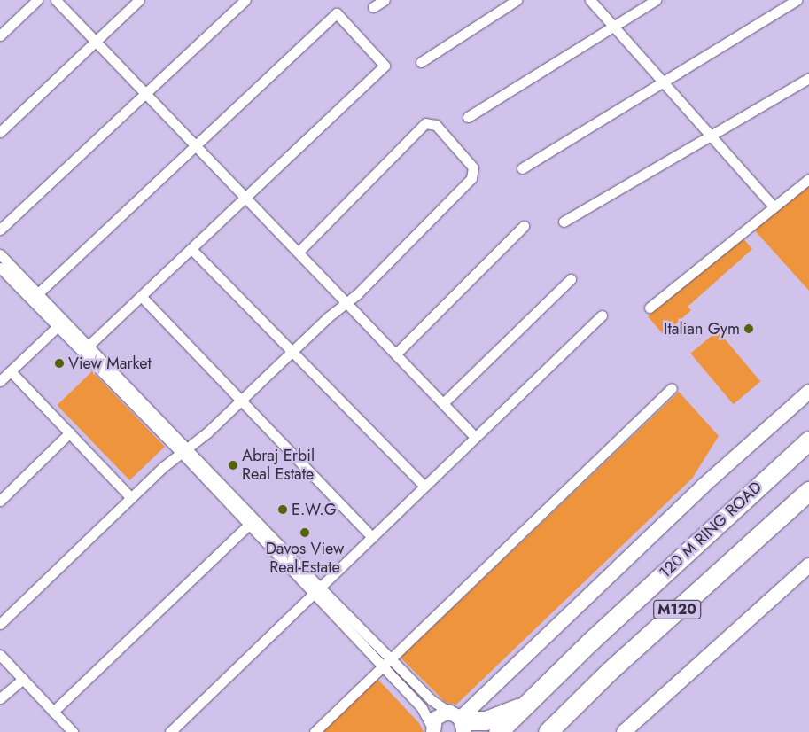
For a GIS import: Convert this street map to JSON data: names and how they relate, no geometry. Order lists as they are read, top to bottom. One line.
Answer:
{"streets":{"highway":["120 M RING ROAD","M120"]},"places":["Italian Gym","View Market","Abraj Erbil Real Estate","E.W.G","Davos View Real-Estate"]}
